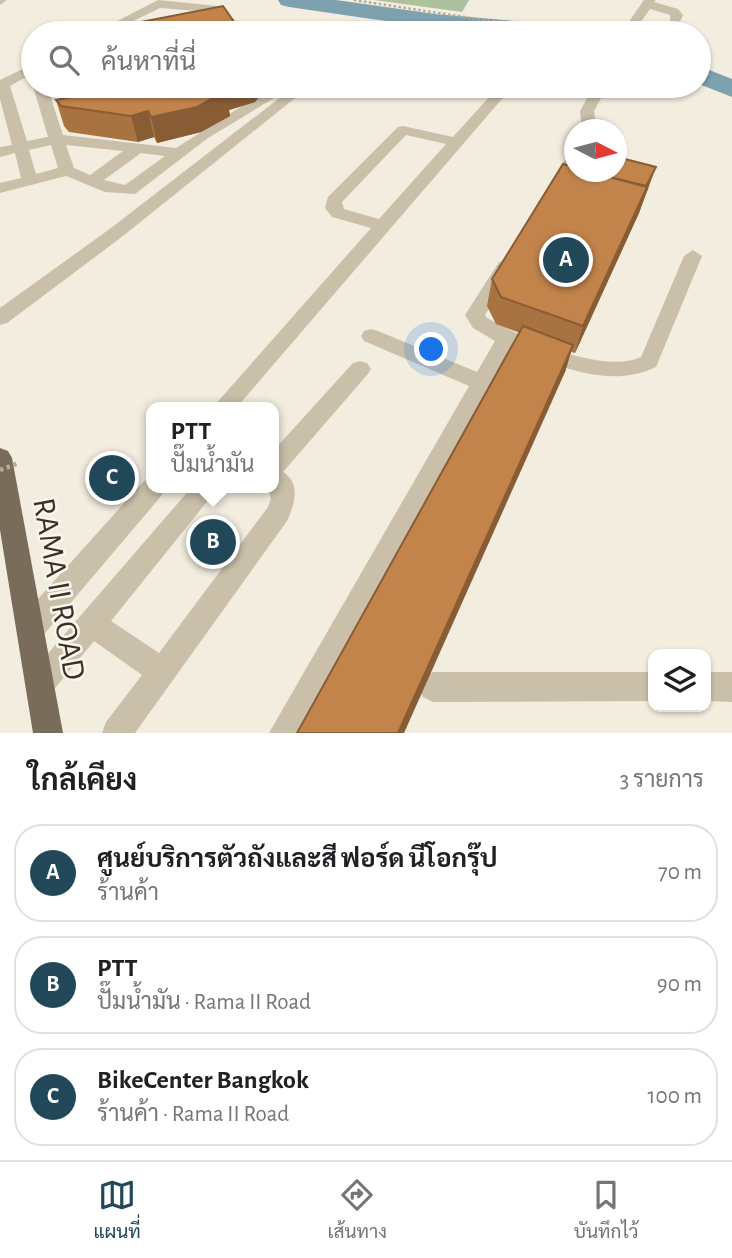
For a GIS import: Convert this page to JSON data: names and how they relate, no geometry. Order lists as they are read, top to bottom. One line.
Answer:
{"streets":{"main road":["RAMA II ROAD"]},"north":"right","page":{"search":"ค้นหาที่นี่","pins":["A","C","B"],"popup":["PTT","ปั๊มน้ำมัน"],"heading":["ใกล้เคียง","3 รายการ"],"list":[{"mark":"A","name":"ศูนย์บริการตัวถังและสี ฟอร์ด นีโอกรุ๊ป","note":"ร้านค้า","value":"70 m"},{"mark":"B","name":"PTT","note":"ปั๊มน้ำมัน · Rama II Road","value":"90 m"},{"mark":"C","name":"BikeCenter Bangkok","note":"ร้านค้า · Rama II Road","value":"100 m"}],"nav":["แผนที่","เส้นทาง","บันทึกไว้"]}}
